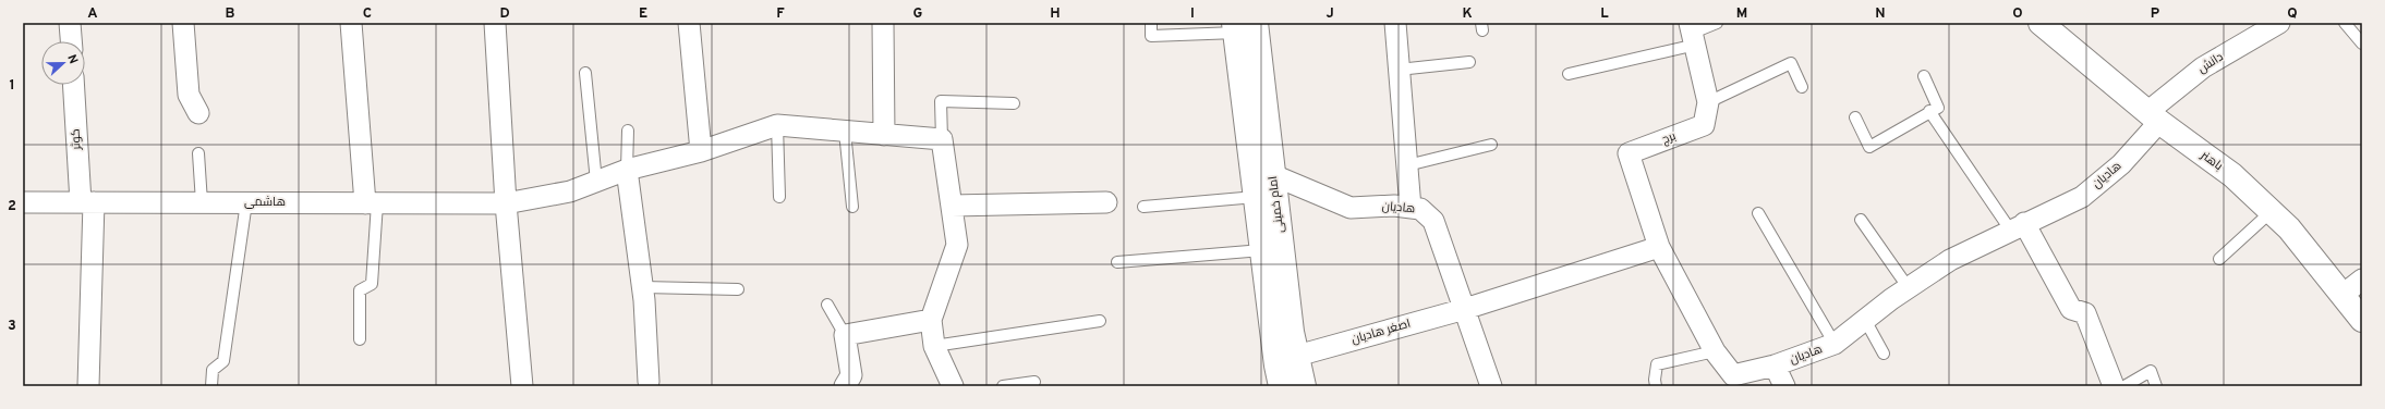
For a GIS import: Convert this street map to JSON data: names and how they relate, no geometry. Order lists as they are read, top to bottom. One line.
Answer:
{"streets":{"main road":["باهنر","امام خمینی"],"street":["دانش","برج","کوثر","هادیان","هاشمی","اصغر هادیان"]},"crossings":[["دانش","باهنر"],["دانش","هادیان"],["برج","هادیان"],["کوثر","هاشمی"],["باهنر","هادیان"],["هادیان","امام خمینی"],["هادیان","اصغر هادیان"],["امام خمینی","اصغر هادیان"]],"north":"right","grid":{"columns":["A","B","C","D","E","F","G","H","I","J","K","L","M","N","O","P","Q"],"rows":["1","2","3"]}}
